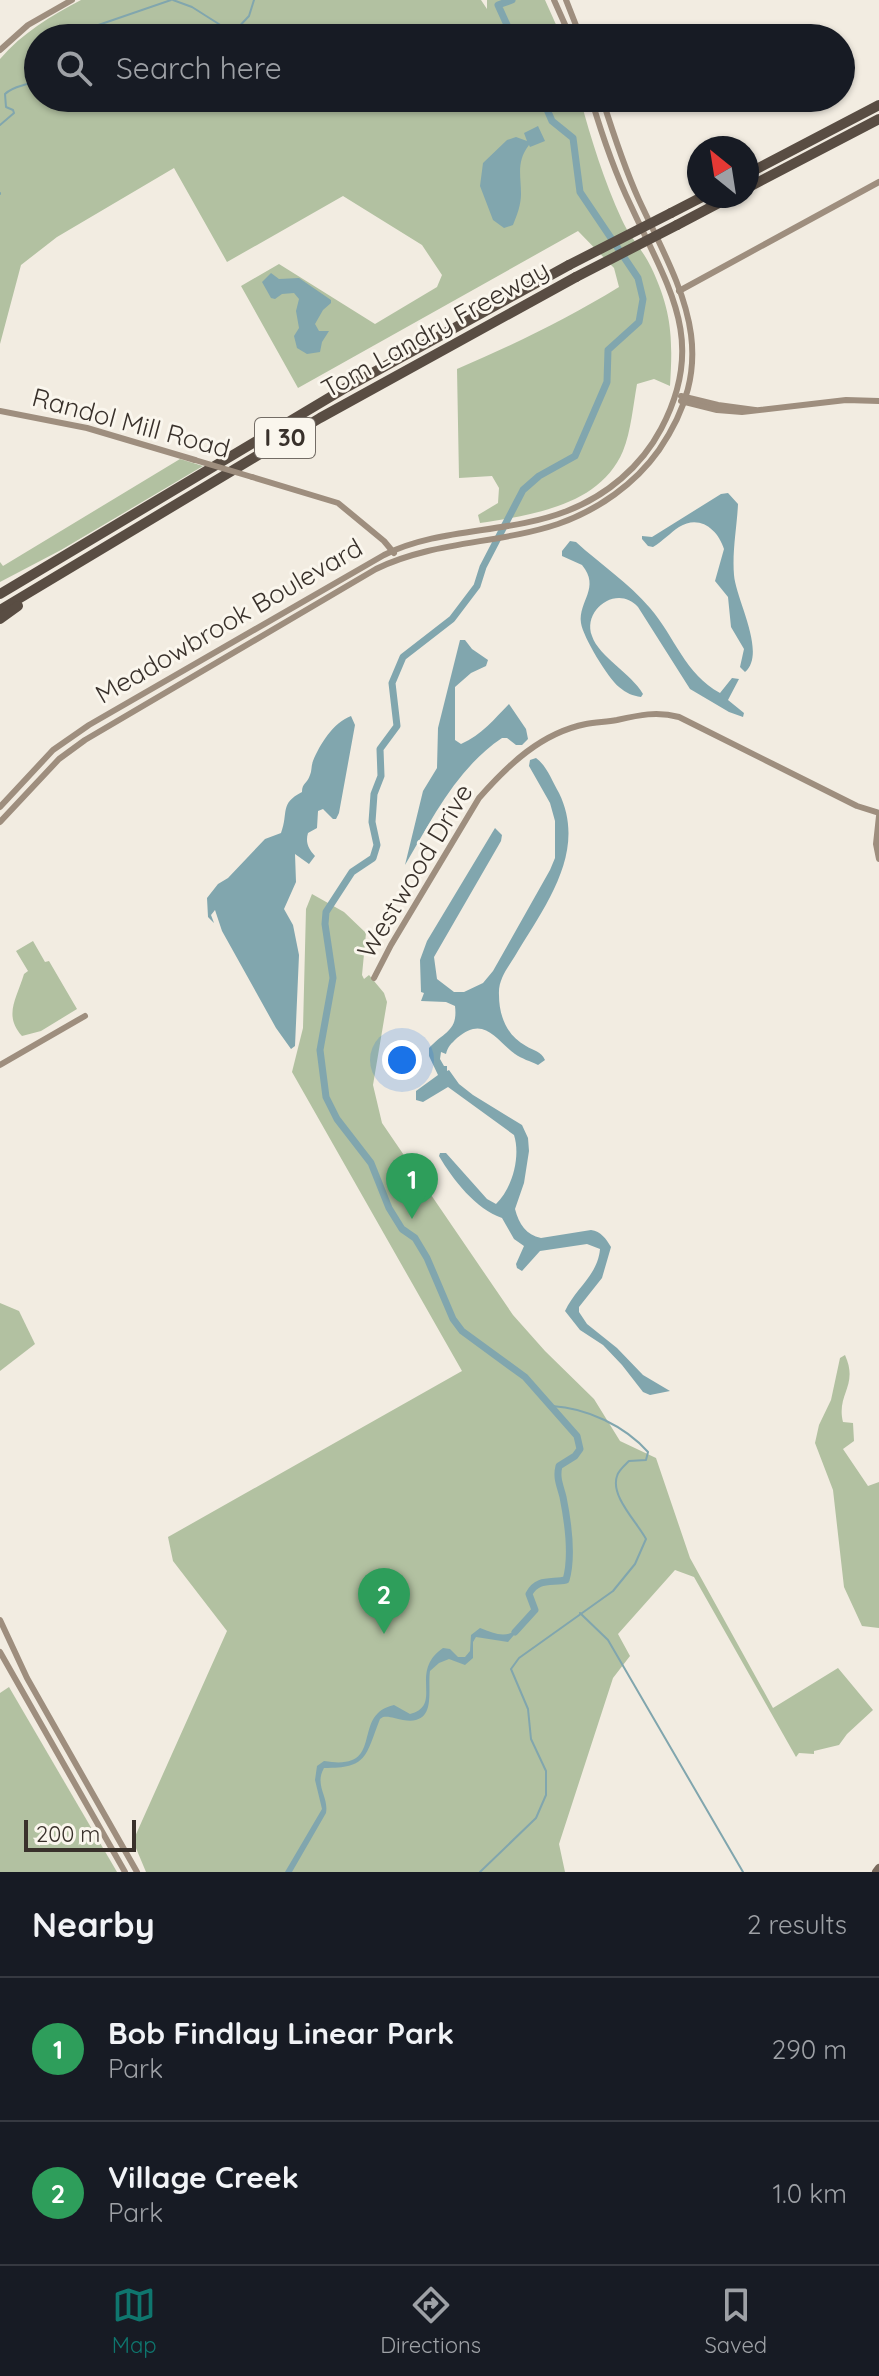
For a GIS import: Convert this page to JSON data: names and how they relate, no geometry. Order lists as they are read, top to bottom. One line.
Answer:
{"streets":{"highway":["Tom Landry Freeway","I 30"],"main road":["Randol Mill Road","Meadowbrook Boulevard","Westwood Drive"]},"crossings":[["Randol Mill Road","Meadowbrook Boulevard"]],"scale_bar":"200 m","north":"top left","page":{"search":"Search here","pins":["1","2"],"scale":"200 m","heading":["Nearby","2 results"],"list":[{"mark":"1","name":"Bob Findlay Linear Park","note":"Park","value":"290 m"},{"mark":"2","name":"Village Creek","note":"Park","value":"1.0 km"}],"nav":["Map","Directions","Saved"]}}
